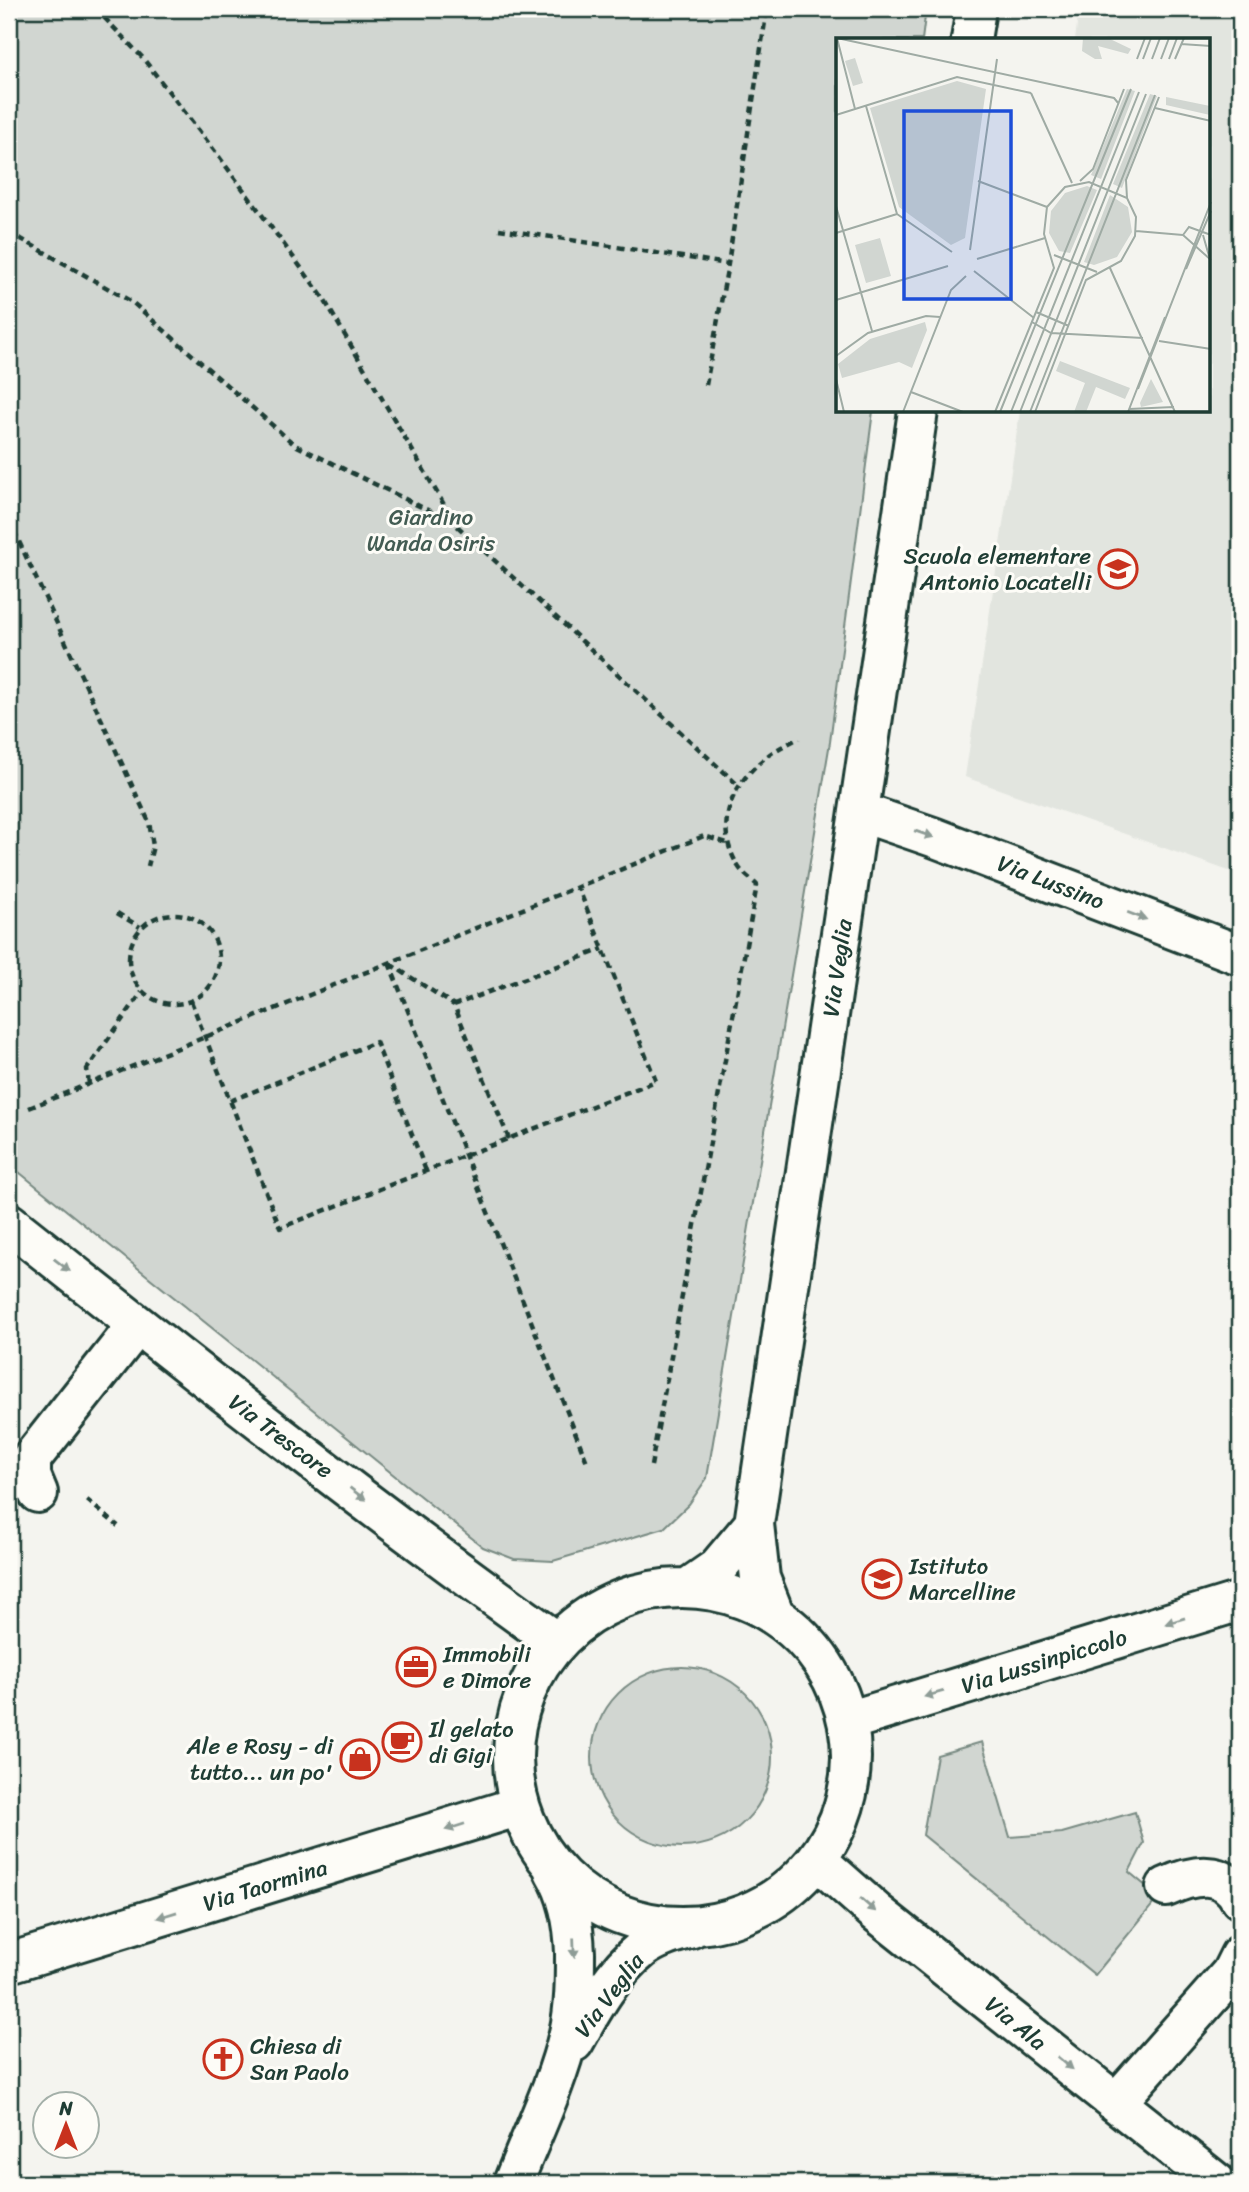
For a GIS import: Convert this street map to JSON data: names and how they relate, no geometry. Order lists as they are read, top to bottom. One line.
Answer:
{"streets":{"street":["Via Lussino","Via Veglia","Via Trescore","Via Lussinpiccolo","Via Taormina","Via Ala"]},"crossings":[["Via Lussino","Via Veglia"]],"one_way":["Via Lussino","Via Trescore","Via Lussinpiccolo","Via Taormina","Via Ala"],"parks":["Giardino Wanda Osiris"],"places":{"school or university":["Scuola elementare Antonio Locatelli","Istituto Marcelline"],"office":["Immobili e Dimore"],"cafe":["Il gelato di Gigi"],"shop":["Ale e Rosy - di tutto... un po'"],"church":["Chiesa di San Paolo"]},"north":"top"}
